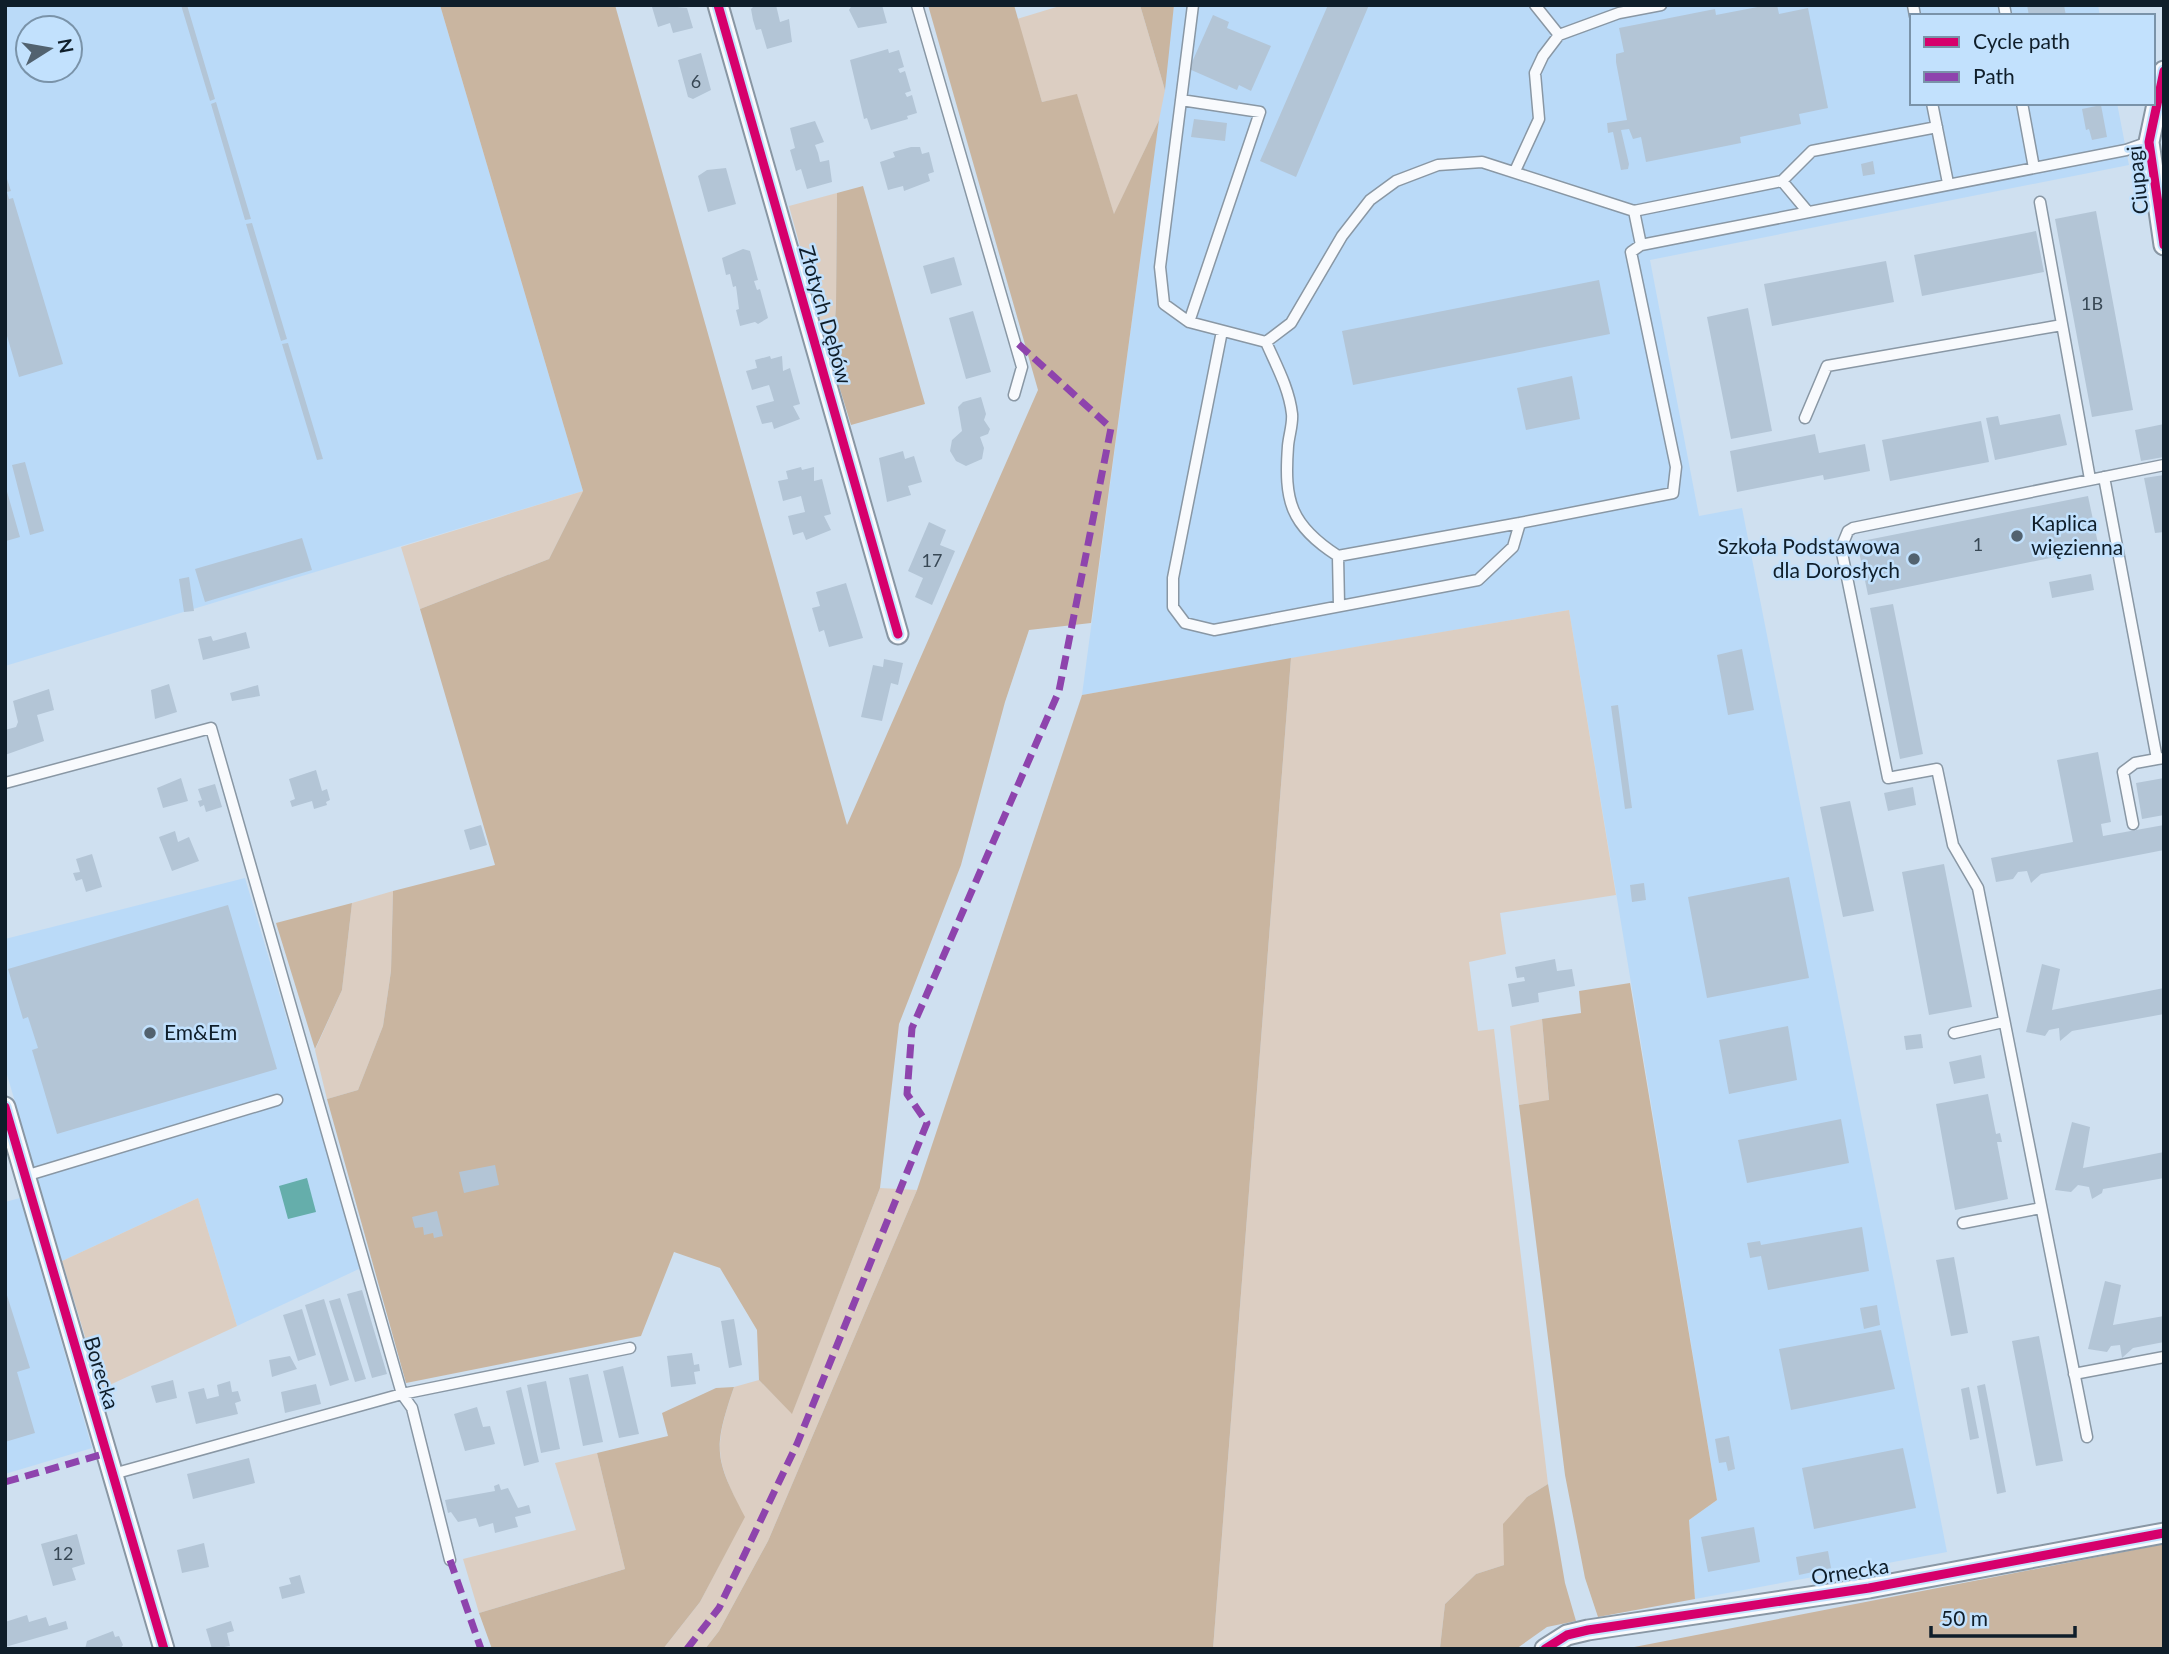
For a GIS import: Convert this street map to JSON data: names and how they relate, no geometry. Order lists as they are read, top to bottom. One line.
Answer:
{"streets":{"street":["Ciupagi","Złotych Dębów","Borecka","Ornecka"]},"places":["Kaplica więzienna","Szkoła Podstawowa dla Dorosłych","Em&Em"],"house_numbers":["6","1B","1","17","12"],"legend":["Cycle path","Path"],"scale_bar":"50 m","north":"right"}
